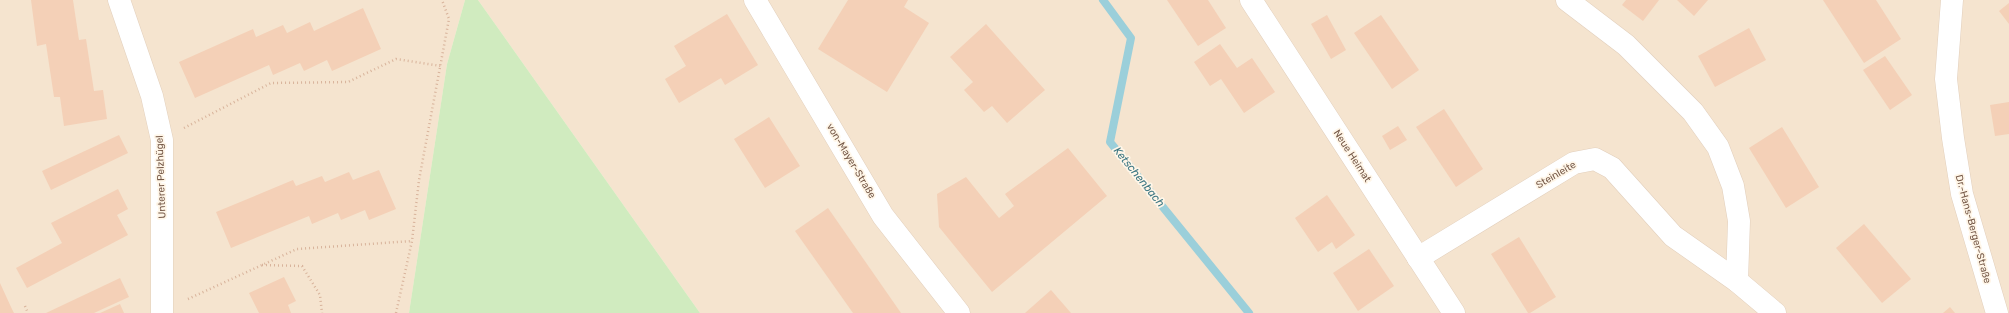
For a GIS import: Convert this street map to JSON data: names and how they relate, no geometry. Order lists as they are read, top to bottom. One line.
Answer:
{"streets":{"street":["Neue Heimat","von-Mayer-Straße","Steinleite","Unterer Pelzhügel","Dr.-Hans-Berger-Straße"]},"crossings":[["Neue Heimat","Steinleite"]],"water":["Ketschenbach"]}
